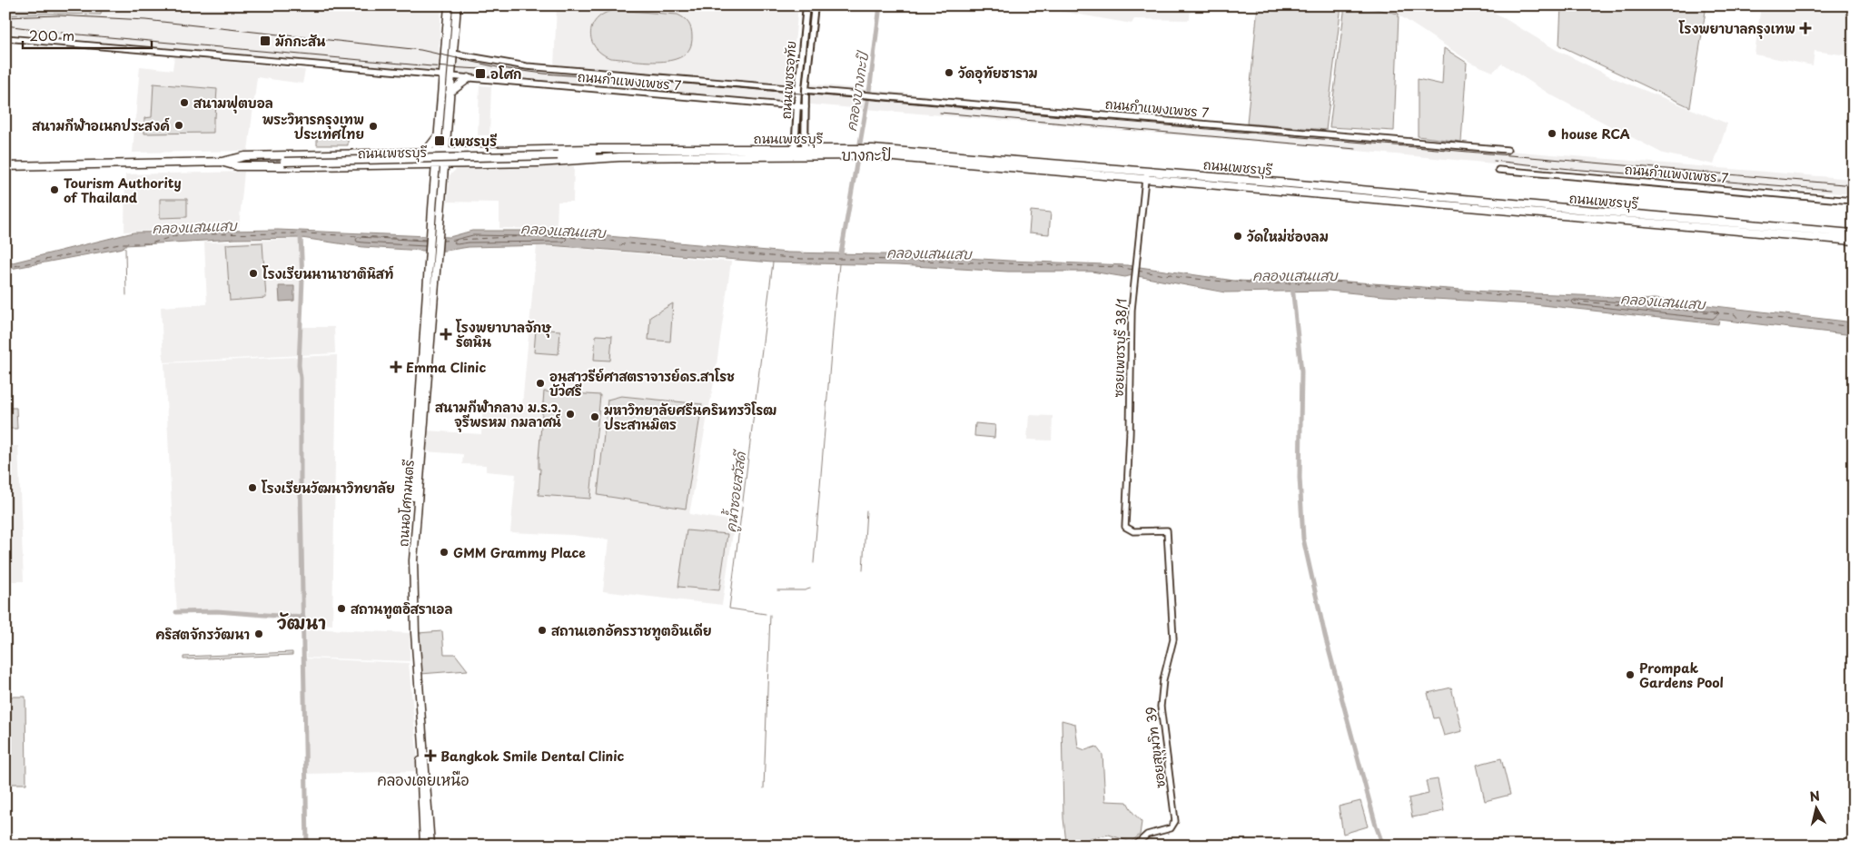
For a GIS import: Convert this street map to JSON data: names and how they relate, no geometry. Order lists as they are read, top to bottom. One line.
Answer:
{"streets":{"main road":["ถนนเพชรอุทัย","ถนนเพชรบุรี","ถนนอโศกมนตรี"],"street":["ถนนกำแพงเพชร 7","ซอยเพชรบุรี 38/1","ซอยสุขุมวิท 39"]},"crossings":[["ถนนเพชรอุทัย","ถนนกำแพงเพชร 7"],["ถนนเพชรอุทัย","ถนนเพชรบุรี"],["ถนนเพชรบุรี","ซอยเพชรบุรี 38/1"],["ถนนเพชรบุรี","ถนนอโศกมนตรี"],["ซอยเพชรบุรี 38/1","ซอยสุขุมวิท 39"]],"districts":["บางกะปิ","วัฒนา","คลองเตยเหนือ"],"water":["คลองบางกะปิ","คลองแสนแสบ","คูน้ำซอยสวัสดี"],"places":{"health":["โรงพยาบาลกรุงเทพ","โรงพยาบาลจักษุ รัตนิน","Emma Clinic","Bangkok Smile Dental Clinic"],"transit":["มักกะสัน","อโศก","เพชรบุรี"],"other":["วัดอุทัยธาราม","สนามฟุตบอล","สนามกีฬาอเนกประสงค์","พระวิหารกรุงเทพ ประเทศไทย","house RCA","Tourism Authority of Thailand","วัดใหม่ช่องลม","โรงเรียนนานาชาตินิสท์","อนุสาวรีย์ศาสตราจารย์ดร.สาโรช บัวศรี","สนามกีฬากลาง ม.ร.ว. จุรีพรหม กมลาศน์","มหาวิทยาลัยศรีนครินทรวิโรฒ ประสานมิตร","โรงเรียนวัฒนาวิทยาลัย","GMM Grammy Place","สถานทูตอิสราเอล","สถานเอกอัครราชทูตอินเดีย","คริสตจักรวัฒนา","Prompak Gardens Pool"]},"scale_bar":"200 m","north":"top"}
